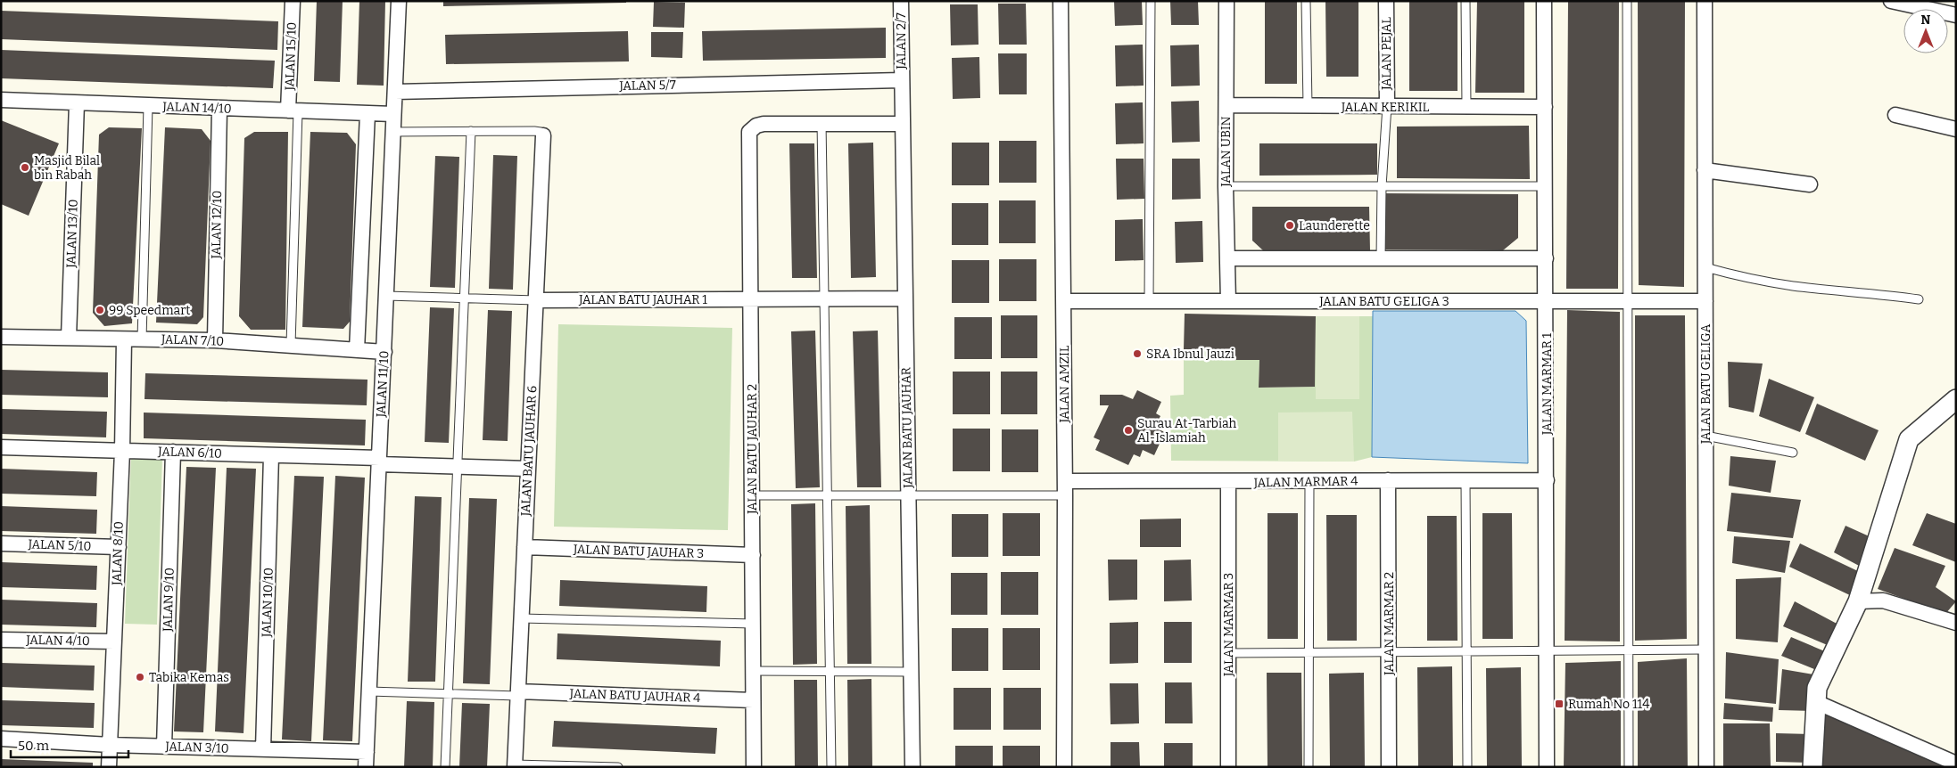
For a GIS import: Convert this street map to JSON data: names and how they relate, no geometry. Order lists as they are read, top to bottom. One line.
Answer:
{"streets":{"street":["JALAN 2/7","JALAN PEJAL","JALAN 15/10","JALAN 5/7","JALAN KERIKIL","JALAN 14/10","JALAN UBIN","JALAN 12/10","JALAN 13/10","JALAN BATU JAUHAR 1","JALAN BATU GELIGA 3","JALAN 7/10","JALAN 11/10","JALAN AMZIL","JALAN MARMAR 1","JALAN BATU GELIGA","JALAN BATU JAUHAR","JALAN BATU JAUHAR 2","JALAN BATU JAUHAR 6","JALAN 6/10","JALAN MARMAR 4","JALAN 5/10","JALAN BATU JAUHAR 3","JALAN 8/10","JALAN 9/10","JALAN 10/10","JALAN MARMAR 2","JALAN MARMAR 3","JALAN 4/10","JALAN BATU JAUHAR 4","JALAN 3/10"]},"crossings":[["JALAN 2/7","JALAN 5/7"],["JALAN 2/7","JALAN BATU JAUHAR"],["JALAN PEJAL","JALAN KERIKIL"],["JALAN 15/10","JALAN 14/10"],["JALAN 5/7","JALAN 11/10"],["JALAN 5/7","JALAN BATU JAUHAR"],["JALAN KERIKIL","JALAN UBIN"],["JALAN KERIKIL","JALAN MARMAR 1"],["JALAN 14/10","JALAN 12/10"],["JALAN 14/10","JALAN 13/10"],["JALAN 14/10","JALAN 11/10"],["JALAN UBIN","JALAN BATU GELIGA 3"],["JALAN 12/10","JALAN 7/10"],["JALAN 13/10","JALAN 7/10"],["JALAN BATU JAUHAR 1","JALAN BATU JAUHAR"],["JALAN BATU JAUHAR 1","JALAN BATU JAUHAR 2"],["JALAN BATU JAUHAR 1","JALAN BATU JAUHAR 6"],["JALAN BATU GELIGA 3","JALAN AMZIL"],["JALAN BATU GELIGA 3","JALAN MARMAR 1"],["JALAN BATU GELIGA 3","JALAN BATU GELIGA"],["JALAN 7/10","JALAN 11/10"],["JALAN 7/10","JALAN 8/10"],["JALAN 11/10","JALAN 6/10"],["JALAN 11/10","JALAN 3/10"],["JALAN AMZIL","JALAN MARMAR 4"],["JALAN MARMAR 1","JALAN MARMAR 4"],["JALAN BATU JAUHAR 2","JALAN BATU JAUHAR 3"],["JALAN BATU JAUHAR 2","JALAN BATU JAUHAR 4"],["JALAN BATU JAUHAR 6","JALAN 6/10"],["JALAN BATU JAUHAR 6","JALAN BATU JAUHAR 3"],["JALAN BATU JAUHAR 6","JALAN BATU JAUHAR 4"],["JALAN 6/10","JALAN 8/10"],["JALAN 6/10","JALAN 9/10"],["JALAN 6/10","JALAN 10/10"],["JALAN MARMAR 4","JALAN MARMAR 2"],["JALAN MARMAR 4","JALAN MARMAR 3"],["JALAN 5/10","JALAN 8/10"],["JALAN 8/10","JALAN 4/10"],["JALAN 8/10","JALAN 3/10"],["JALAN 9/10","JALAN 3/10"],["JALAN 10/10","JALAN 3/10"]],"places":{"other":["Masjid Bilal bin Rabah","Launderette","99 Speedmart","SRA Ibnul Jauzi","Surau At-Tarbiah Al-Islamiah","Tabika Kemas"],"transit":["Rumah No 114"]},"scale_bar":"50 m","north":"top"}
